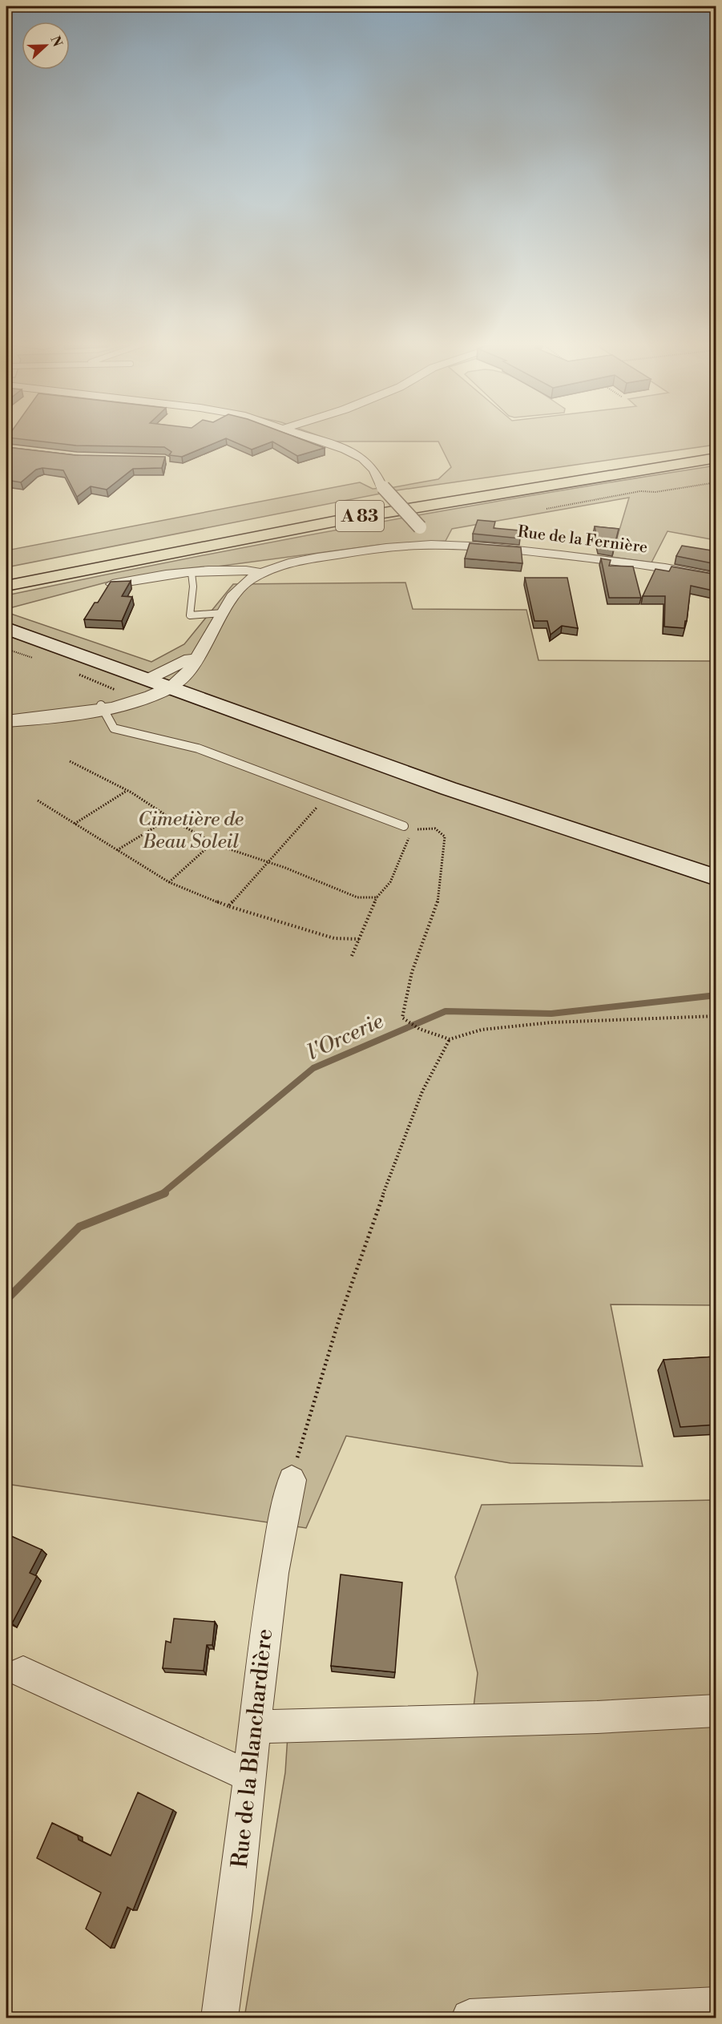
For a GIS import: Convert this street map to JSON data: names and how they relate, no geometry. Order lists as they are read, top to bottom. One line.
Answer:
{"streets":{"highway":["A 83"],"street":["Rue de la Fernière","Rue de la Blanchardière"]},"water":["l'Orcerie"],"parks":["Cimetière de Beau Soleil"],"north":"right"}
